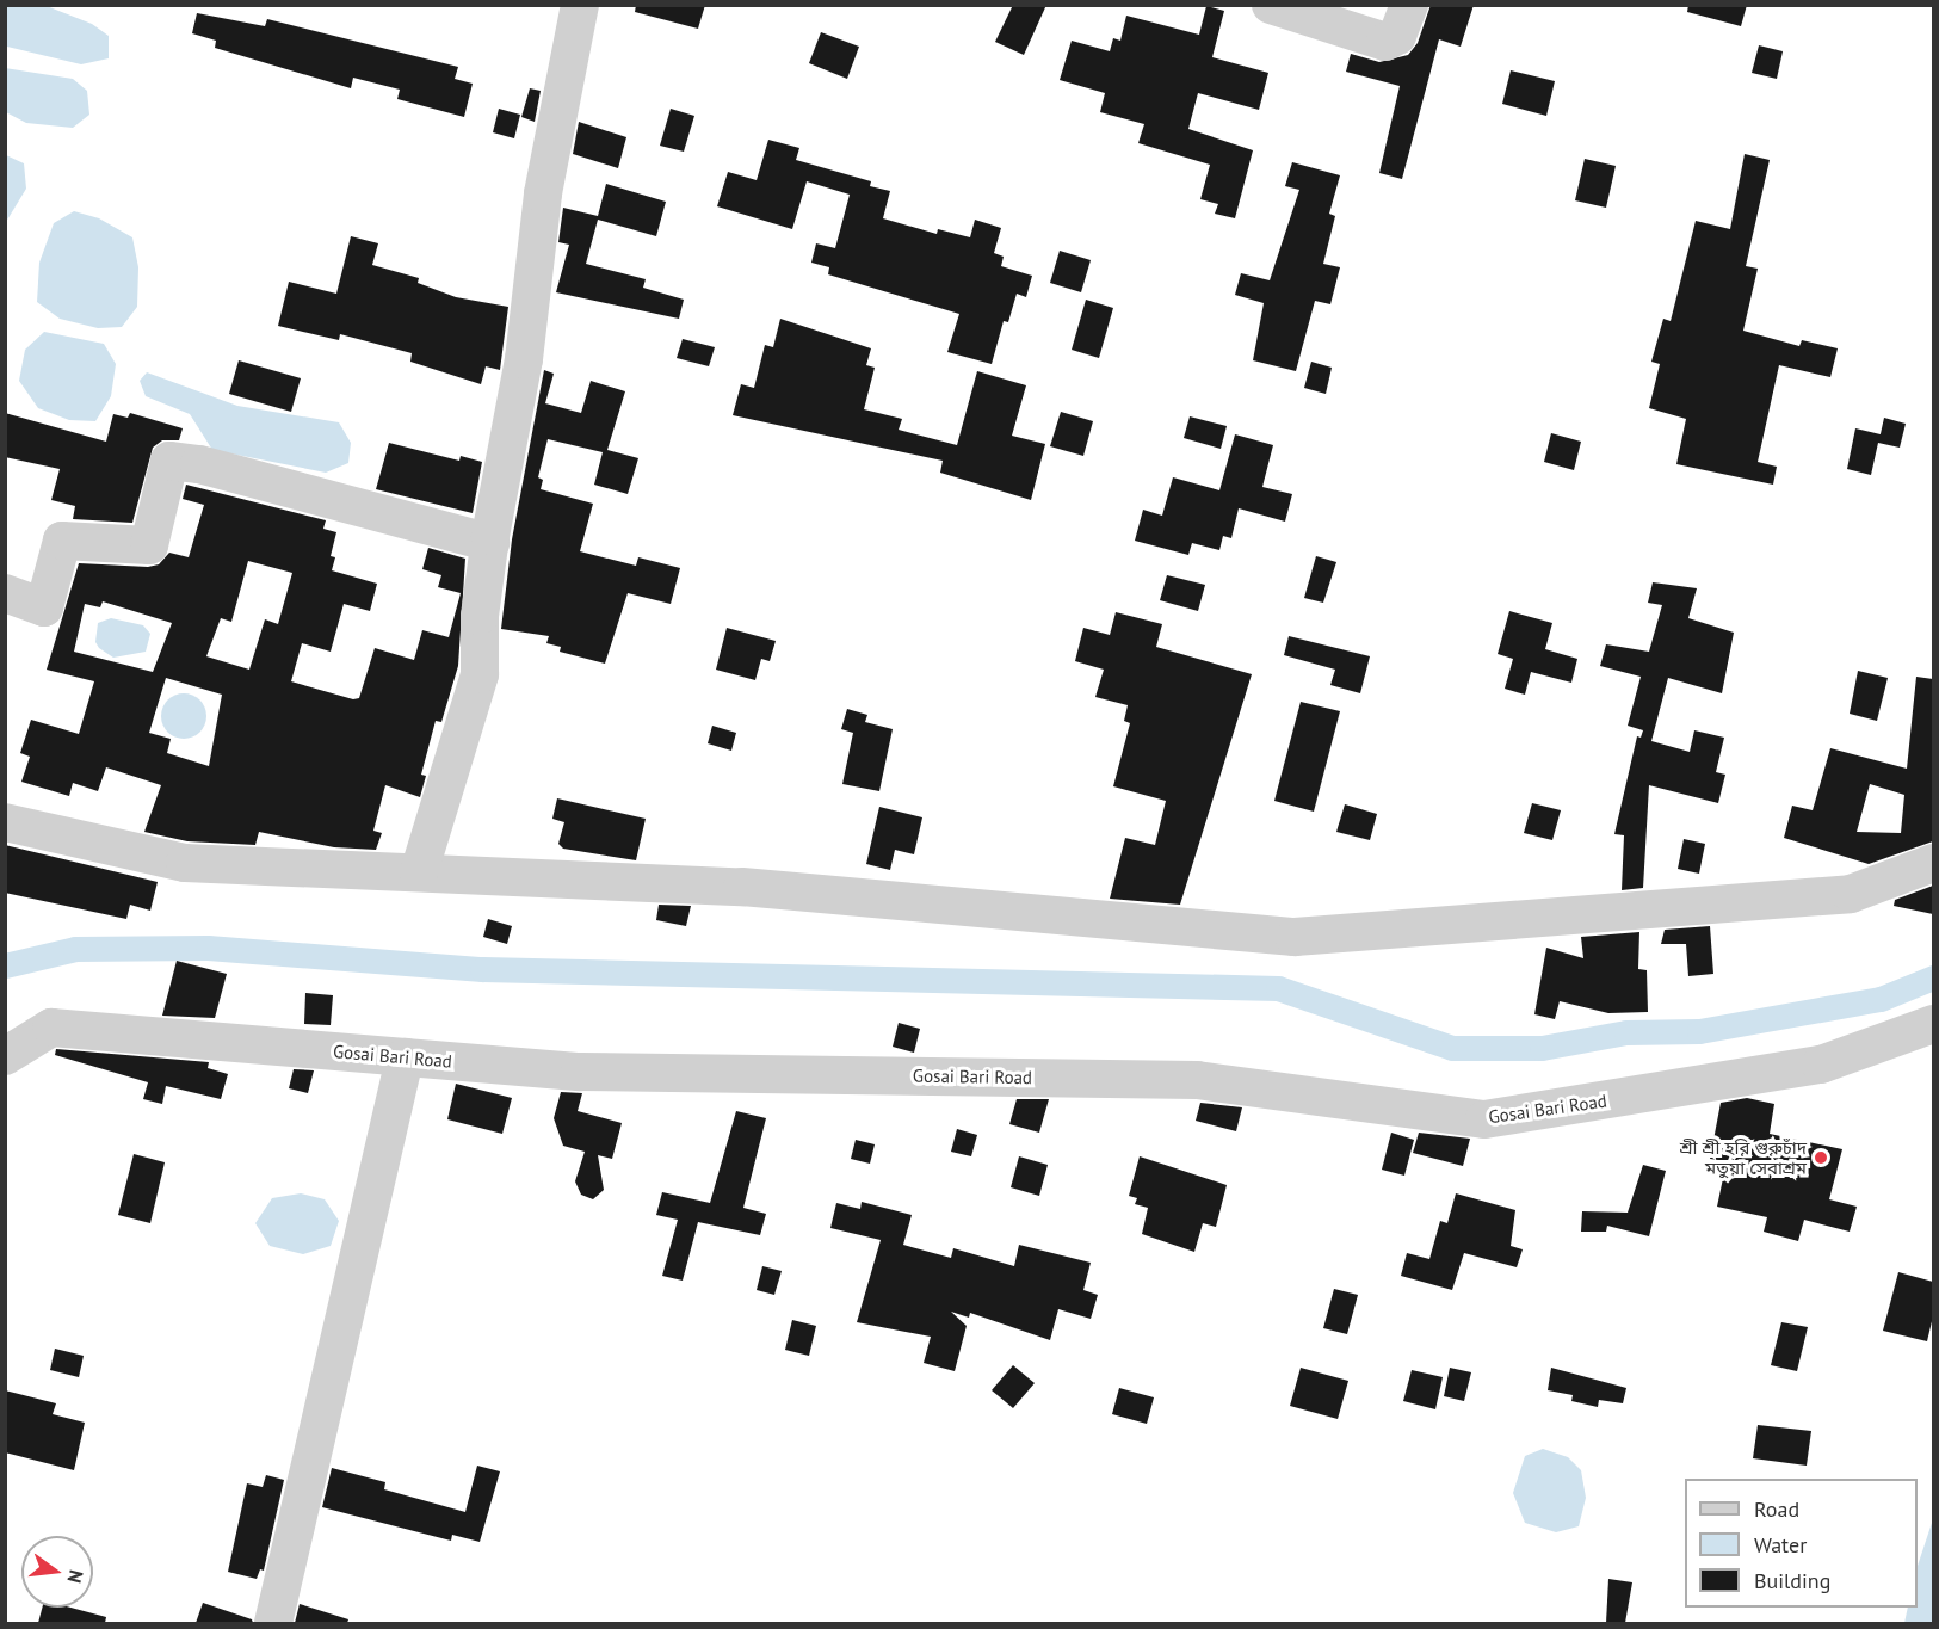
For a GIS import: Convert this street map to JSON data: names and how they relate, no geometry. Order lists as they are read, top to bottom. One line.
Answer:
{"streets":{"street":["Gosai Bari Road"]},"places":["শ্রী শ্রী হরি গুরুচাঁদ মতুয়া সেবাশ্রম"],"legend":["Road","Water","Building"],"north":"right"}
